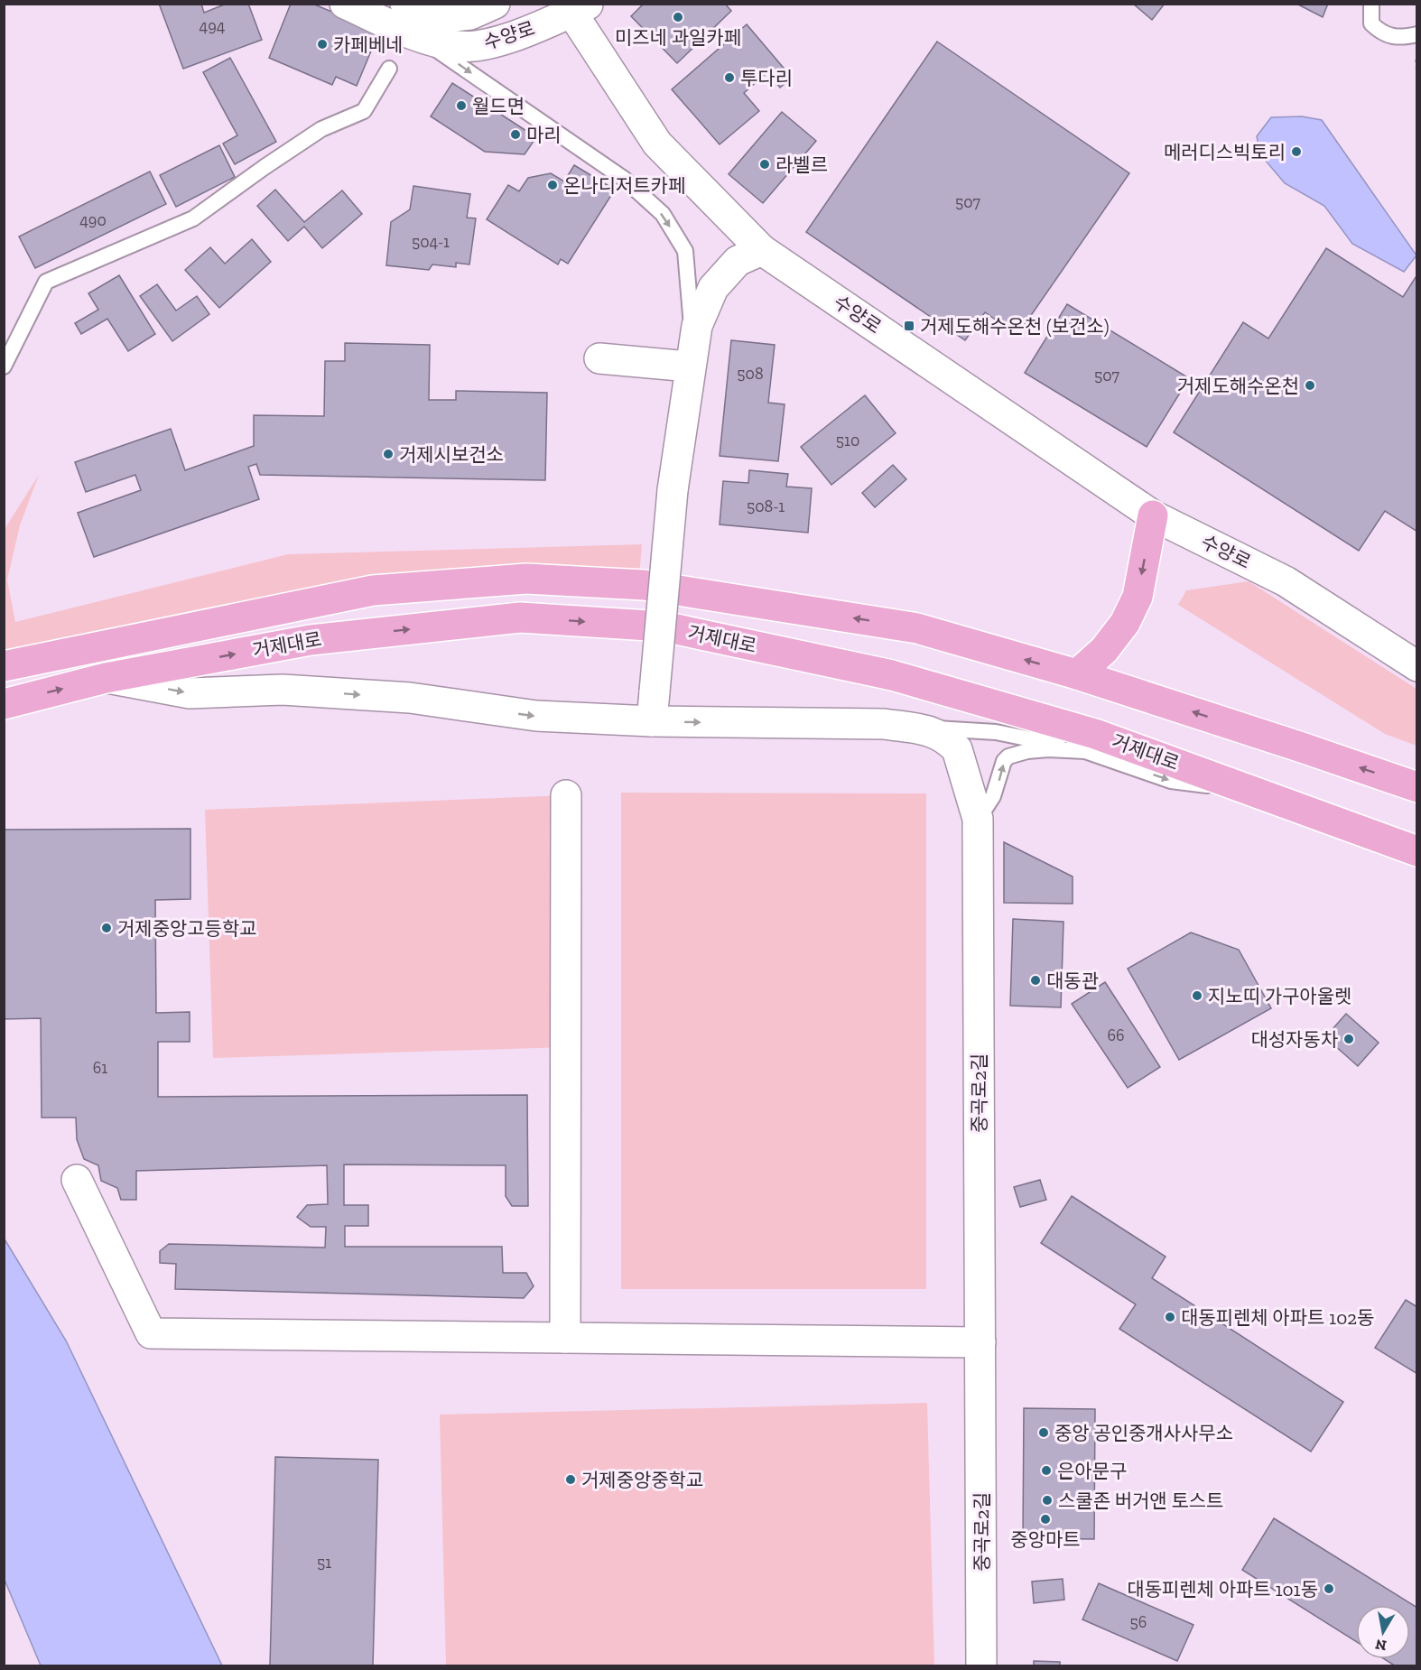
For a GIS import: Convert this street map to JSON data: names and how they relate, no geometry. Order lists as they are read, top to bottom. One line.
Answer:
{"streets":{"main road":["거제대로"],"street":["수양로","중곡로2길"]},"places":{"other":["미즈네 과일카페","카페베네","투다리","월드면","마리","메러디스빅토리","라벨르","온나디저트카페","거제도해수온천","거제시보건소","거제중앙고등학교","대동관","지노띠 가구아울렛","대성자동차","대동피렌체 아파트 102동","중앙 공인중개사사무소","은아문구","거제중앙중학교","스쿨존 버거앤 토스트","중앙마트","대동피렌체 아파트 101동"],"transit":["거제도해수온천 (보건소)"]},"house_numbers":["494","507","490","504-1","508","507","510","508-1","66","61","51","56"],"north":"bottom"}
